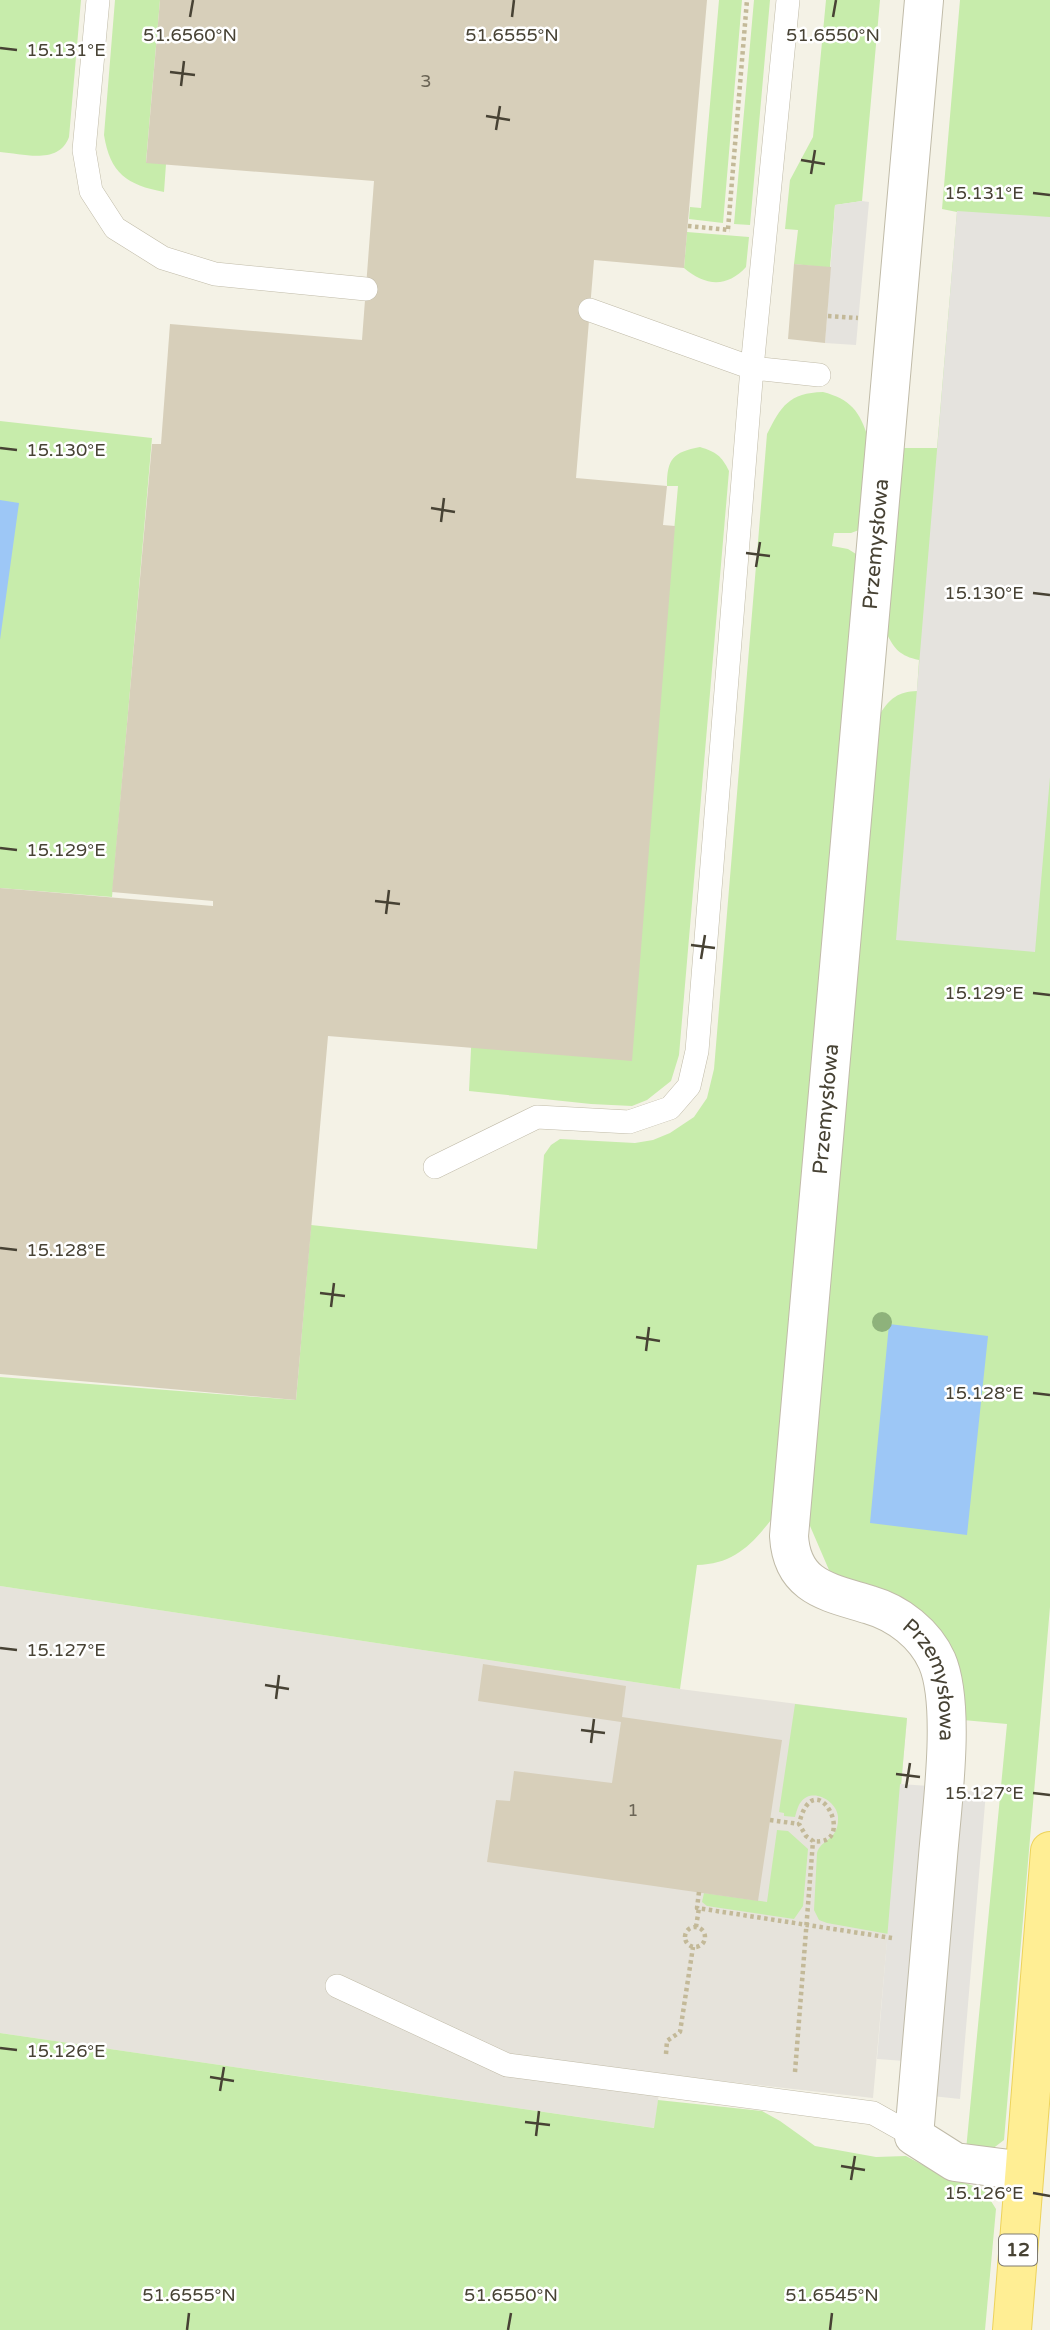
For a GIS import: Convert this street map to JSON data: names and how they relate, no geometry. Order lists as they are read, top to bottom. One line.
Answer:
{"streets":{"main road":["12"],"street":["Przemysłowa"]},"house_numbers":["3","1"],"coordinates":["51.6560°N","51.6555°N","51.6550°N","15.131°E","15.130°E","15.129°E","15.128°E","15.127°E","15.126°E","51.6545°N"]}
